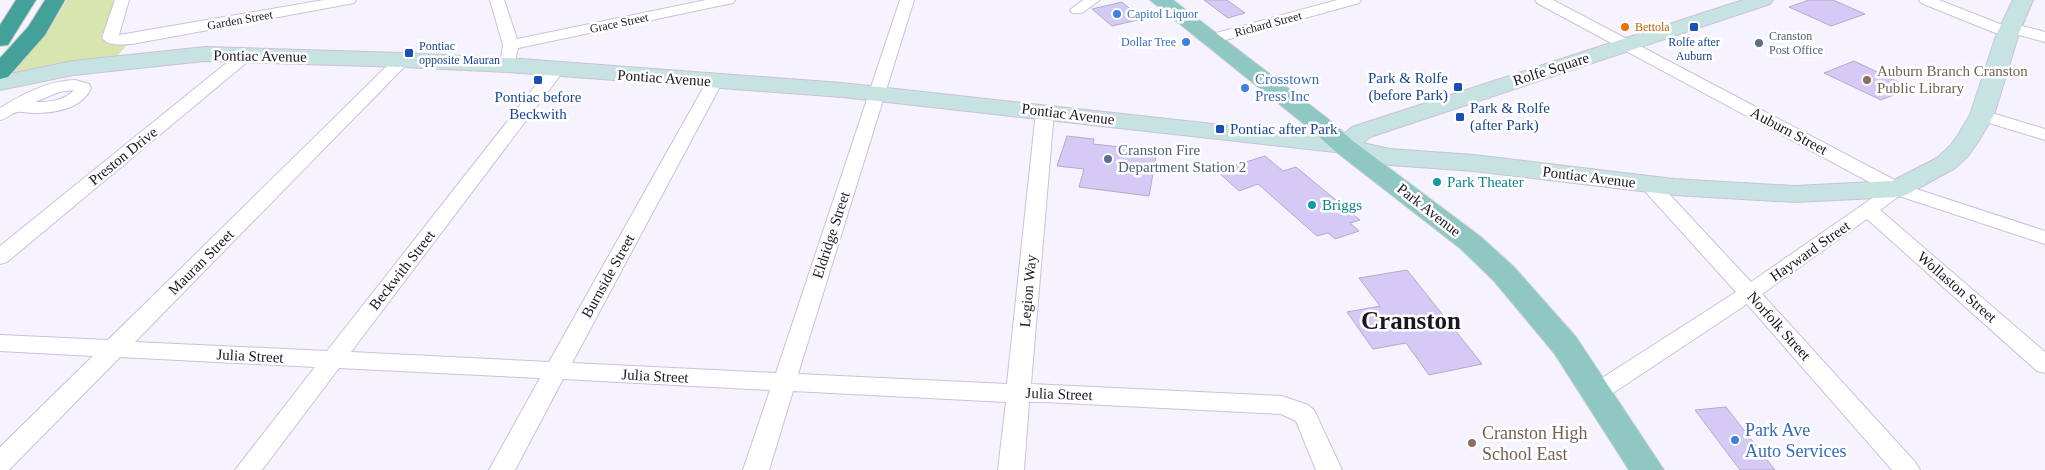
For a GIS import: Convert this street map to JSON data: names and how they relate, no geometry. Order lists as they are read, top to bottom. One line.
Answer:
{"streets":{"main road":["Pontiac Avenue","Rolfe Square","Park Avenue"],"street":["Garden Street","Grace Street","Richard Street","Auburn Street","Preston Drive","Eldridge Street","Hayward Street","Mauran Street","Beckwith Street","Burnside Street","Wollaston Street","Legion Way","Norfolk Street","Julia Street"]},"crossings":[["Grace Street","Pontiac Avenue"],["Richard Street","Park Avenue"],["Pontiac Avenue","Rolfe Square"],["Pontiac Avenue","Auburn Street"],["Pontiac Avenue","Preston Drive"],["Pontiac Avenue","Park Avenue"],["Pontiac Avenue","Eldridge Street"],["Pontiac Avenue","Hayward Street"],["Pontiac Avenue","Mauran Street"],["Pontiac Avenue","Beckwith Street"],["Pontiac Avenue","Burnside Street"],["Pontiac Avenue","Legion Way"],["Pontiac Avenue","Norfolk Street"],["Rolfe Square","Auburn Street"],["Rolfe Square","Park Avenue"],["Auburn Street","Hayward Street"],["Park Avenue","Hayward Street"],["Eldridge Street","Julia Street"],["Hayward Street","Wollaston Street"],["Hayward Street","Norfolk Street"],["Mauran Street","Julia Street"],["Beckwith Street","Julia Street"],["Burnside Street","Julia Street"],["Legion Way","Julia Street"]],"districts":["Cranston"],"places":{"other":["Capitol Liquor","Bettola","Dollar Tree","Cranston Post Office","Auburn Branch Cranston Public Library","Crosstown Press Inc","Cranston Fire Department Station 2","Park Theater","Briggs","Park Ave Auto Services","Cranston High School East"],"transit":["Rolfe after Auburn","Pontiac opposite Mauran","Pontiac before Beckwith","Park & Rolfe (before Park)","Park & Rolfe (after Park)","Pontiac after Park"]}}
